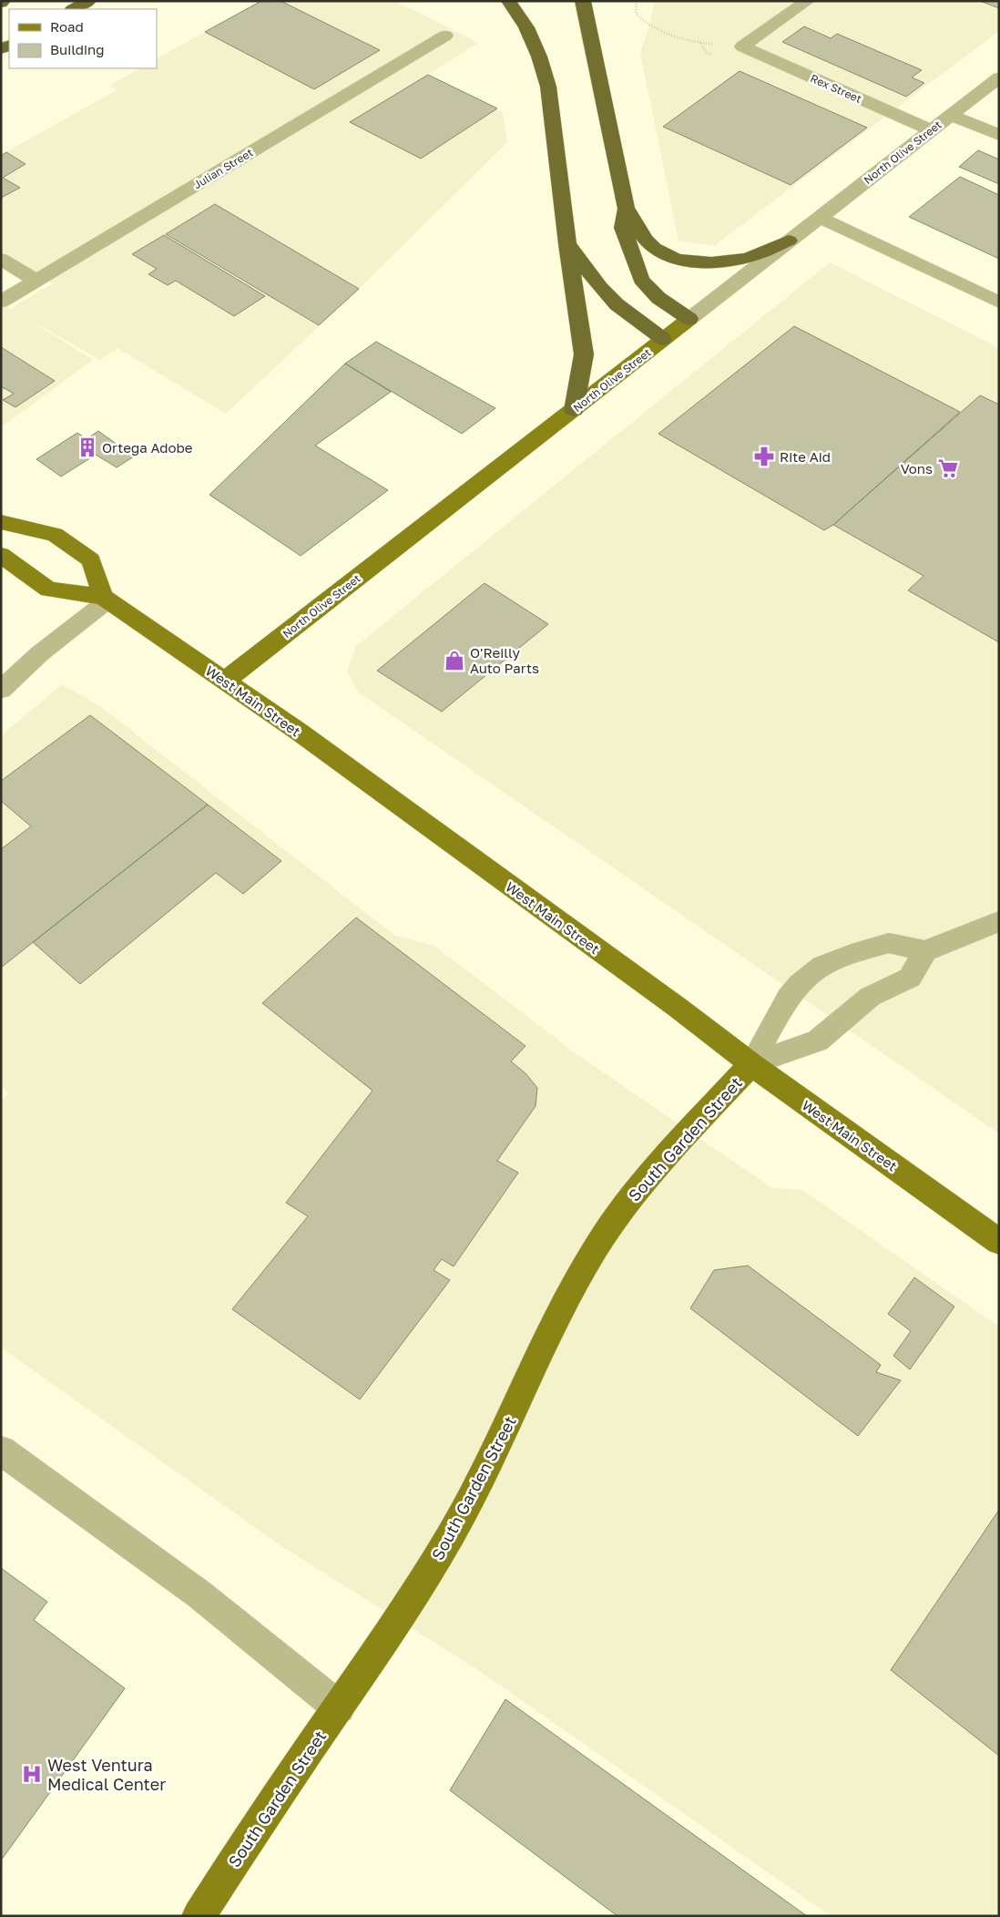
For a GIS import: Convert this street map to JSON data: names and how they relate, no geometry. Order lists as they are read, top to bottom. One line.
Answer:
{"streets":{"main road":["North Olive Street","West Main Street","South Garden Street"],"street":["Rex Street","Julian Street"]},"crossings":[["Rex Street","North Olive Street"],["North Olive Street","West Main Street"],["West Main Street","South Garden Street"]],"places":{"building":["Ortega Adobe"],"pharmacy":["Rite Aid"],"supermarket":["Vons"],"shop":["O'Reilly Auto Parts"],"hospital":["West Ventura Medical Center"]},"legend":["Road","Building"]}
